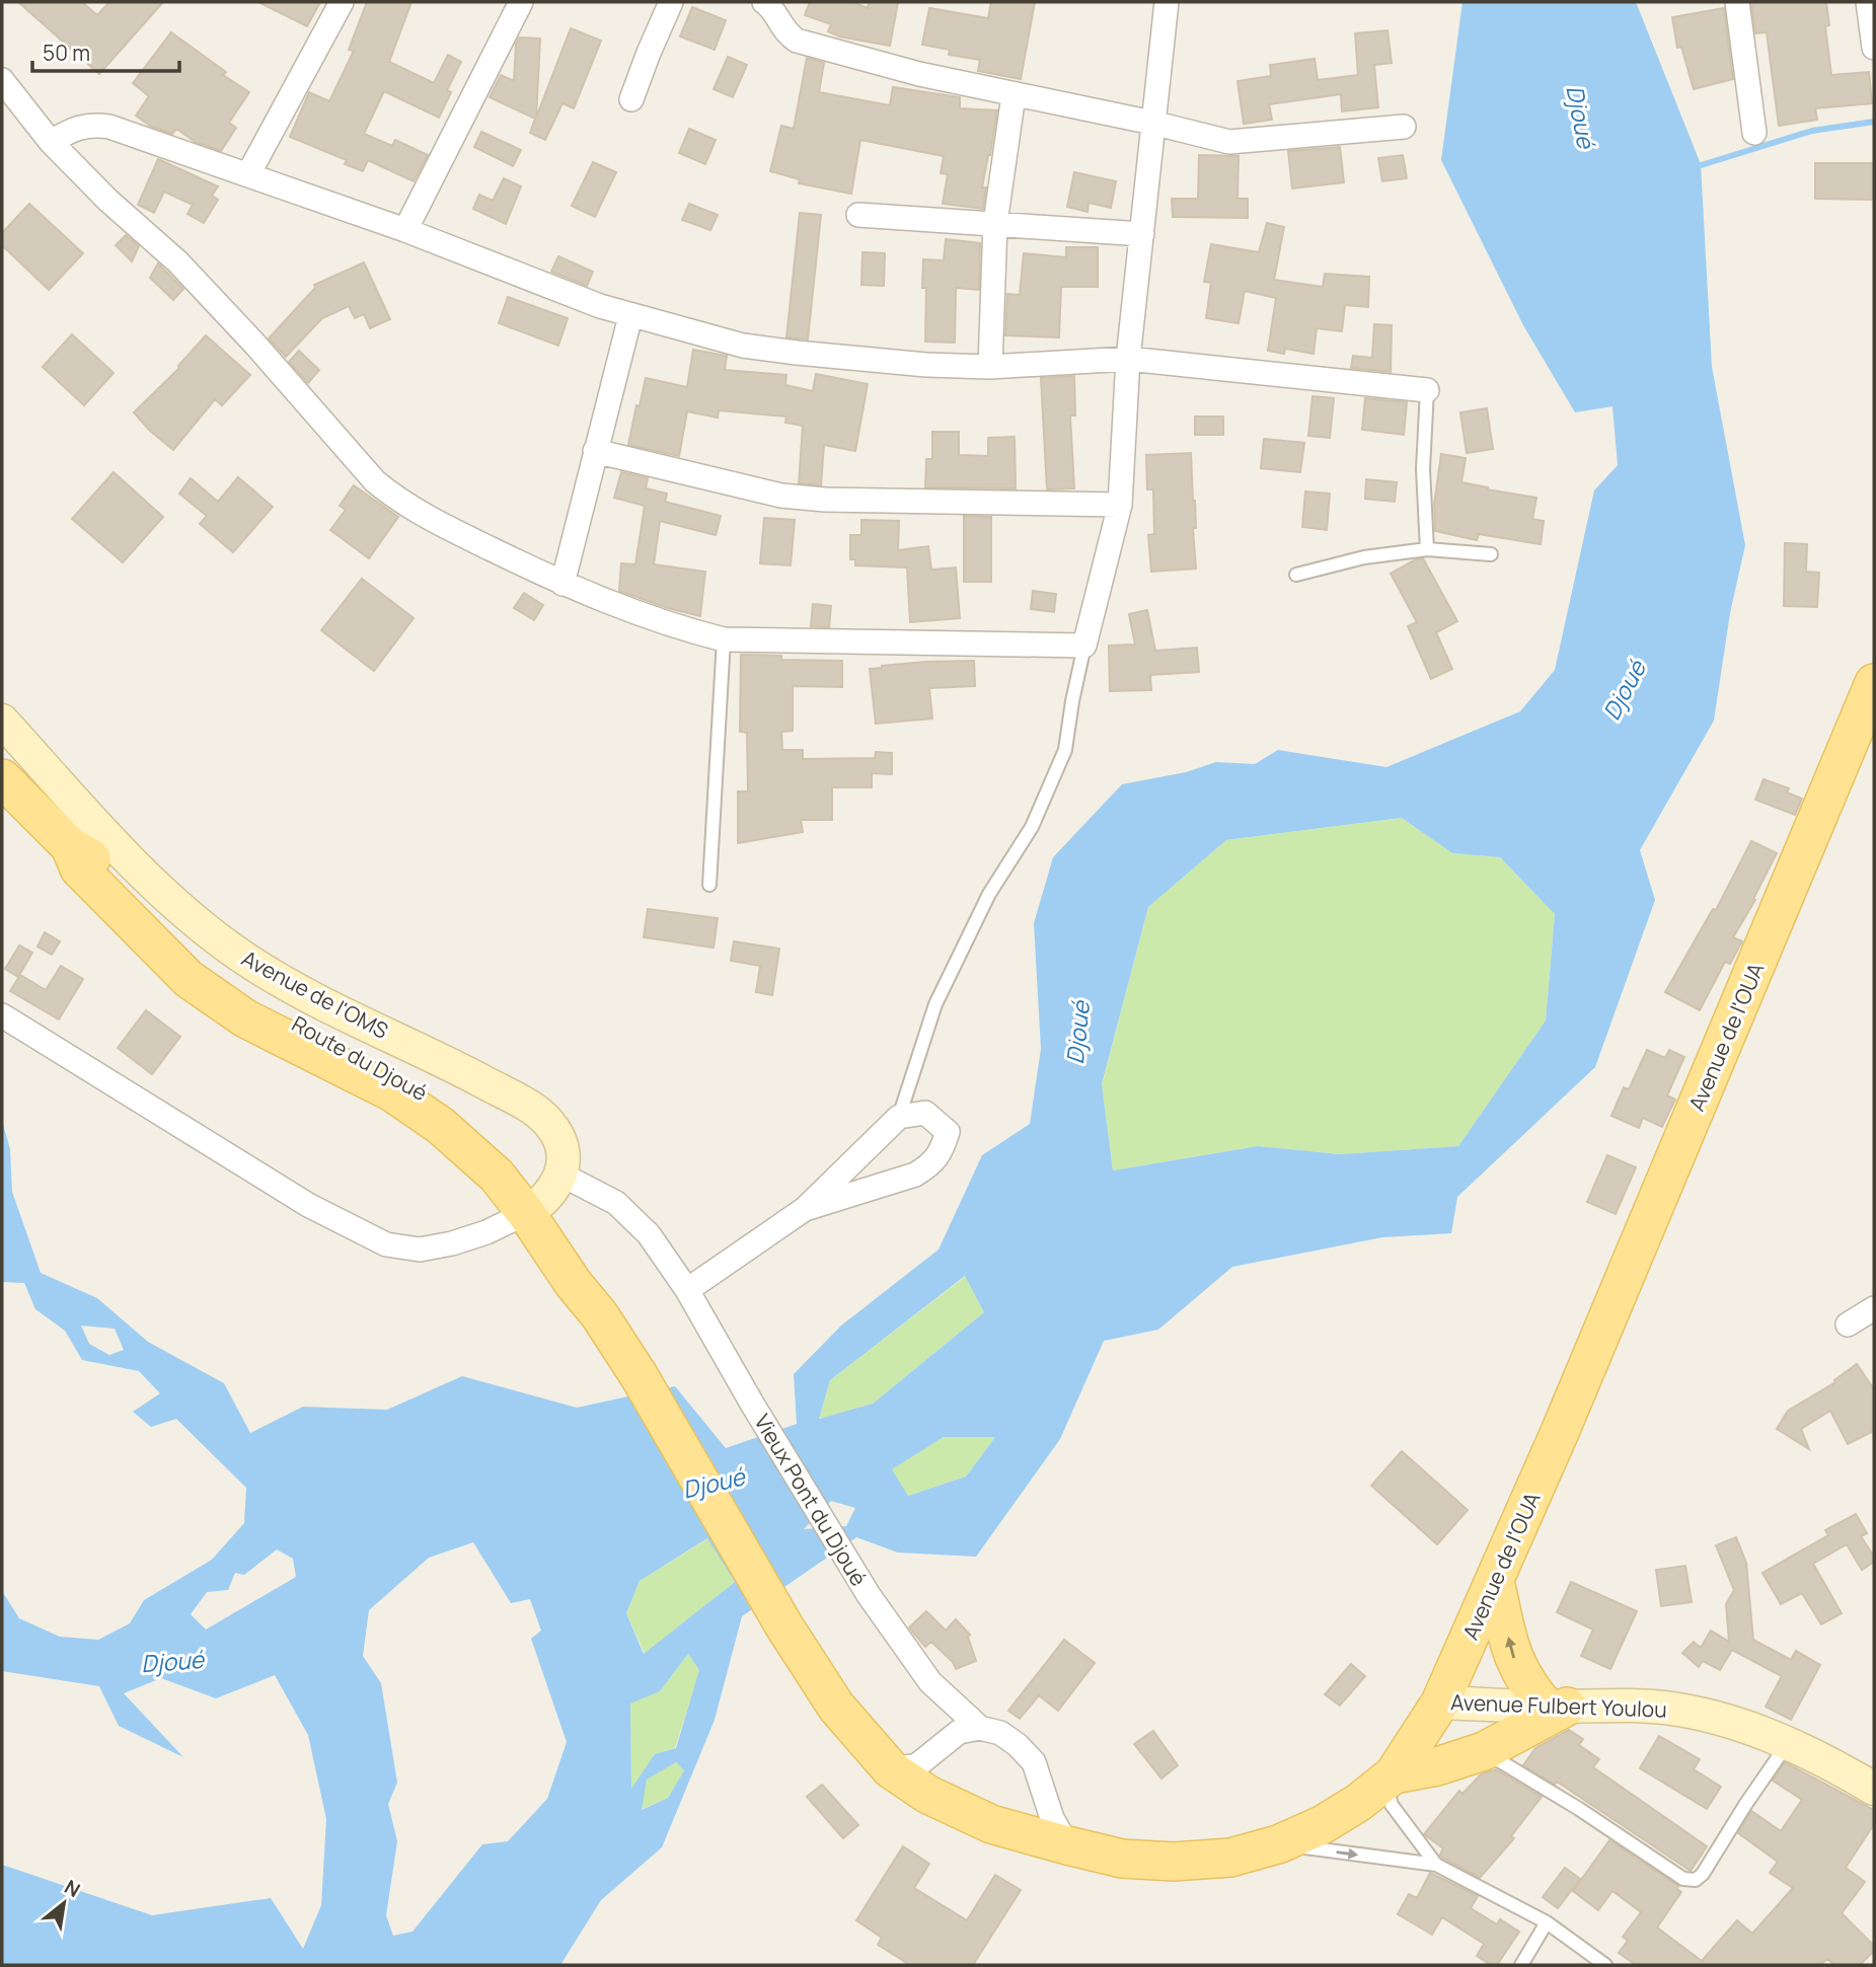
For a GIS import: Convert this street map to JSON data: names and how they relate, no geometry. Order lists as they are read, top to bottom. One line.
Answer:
{"streets":{"main road":["Avenue de l'OUA","Route du Djoué"],"street":["Avenue de l'OMS","Vieux Pont du Djoué","Avenue Fulbert Youlou"]},"crossings":[["Avenue de l'OMS","Route du Djoué"],["Avenue de l'OMS","Vieux Pont du Djoué"],["Avenue de l'OUA","Route du Djoué"],["Avenue de l'OUA","Vieux Pont du Djoué"],["Avenue de l'OUA","Avenue Fulbert Youlou"],["Route du Djoué","Vieux Pont du Djoué"]],"water":["Djoué"],"scale_bar":"50 m","north":"top right"}
